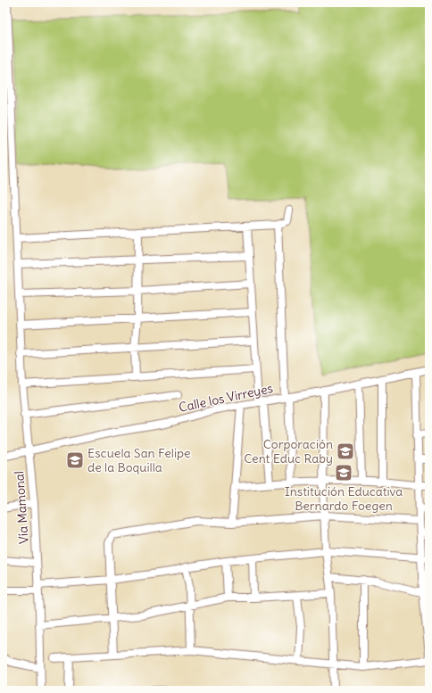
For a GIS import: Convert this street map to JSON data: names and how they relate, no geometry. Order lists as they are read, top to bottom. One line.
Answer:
{"streets":{"street":["Calle los Virreyes","Vía Mamonal"]},"crossings":[["Calle los Virreyes","Vía Mamonal"]],"places":{"school or university":["Corporación Cent Educ Raby","Escuela San Felipe de la Boquilla","Institución Educativa Bernardo Foegen"]}}
